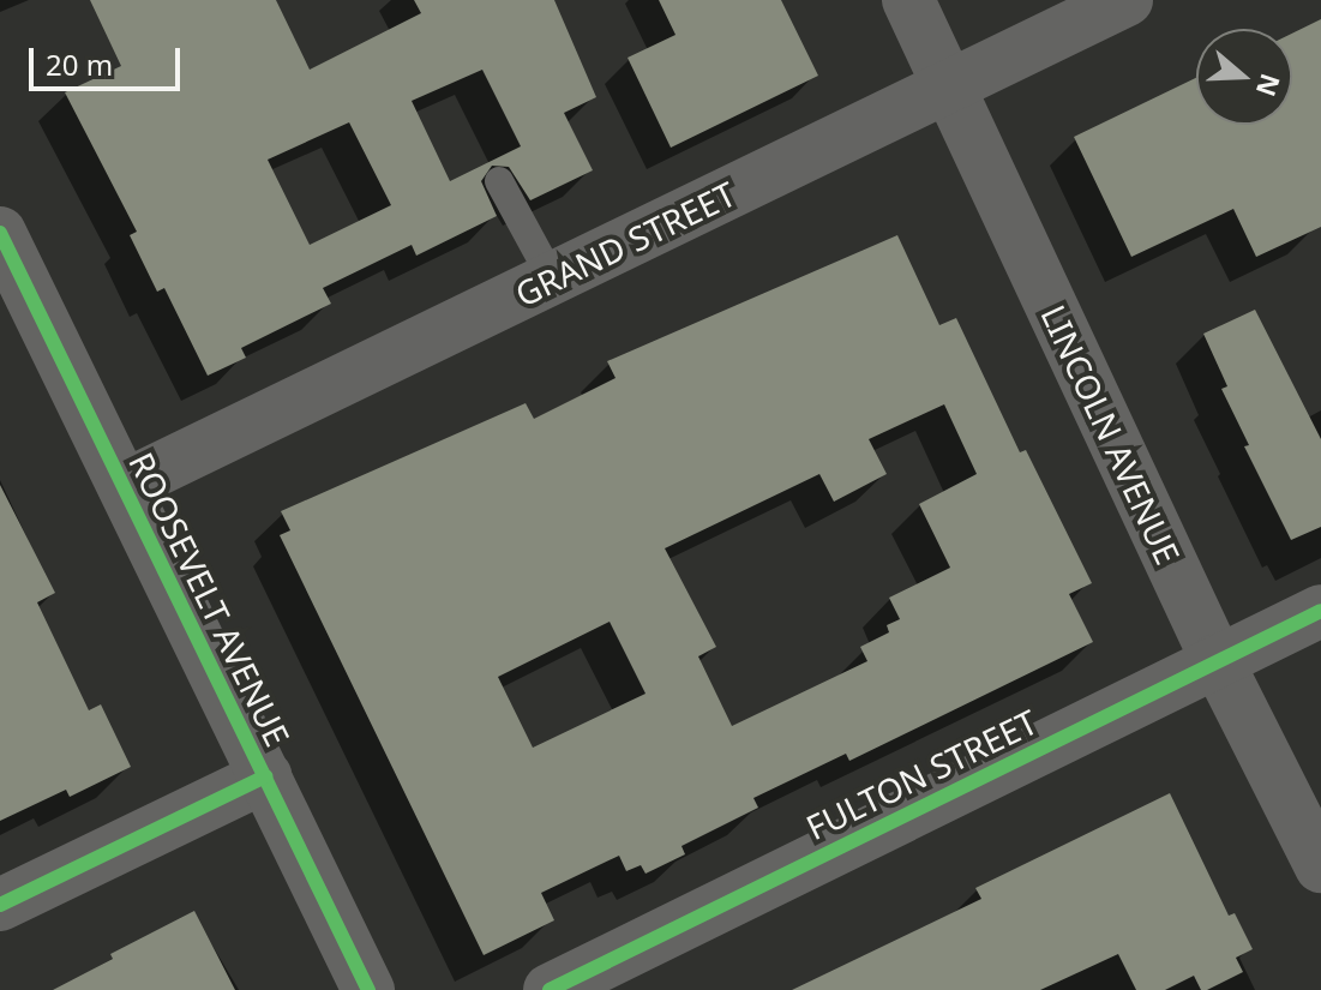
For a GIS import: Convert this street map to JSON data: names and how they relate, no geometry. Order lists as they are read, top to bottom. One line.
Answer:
{"streets":{"street":["GRAND STREET","LINCOLN AVENUE","ROOSEVELT AVENUE","FULTON STREET"]},"crossings":[["GRAND STREET","LINCOLN AVENUE"],["GRAND STREET","ROOSEVELT AVENUE"],["LINCOLN AVENUE","FULTON STREET"]],"scale_bar":"20 m","north":"right"}
